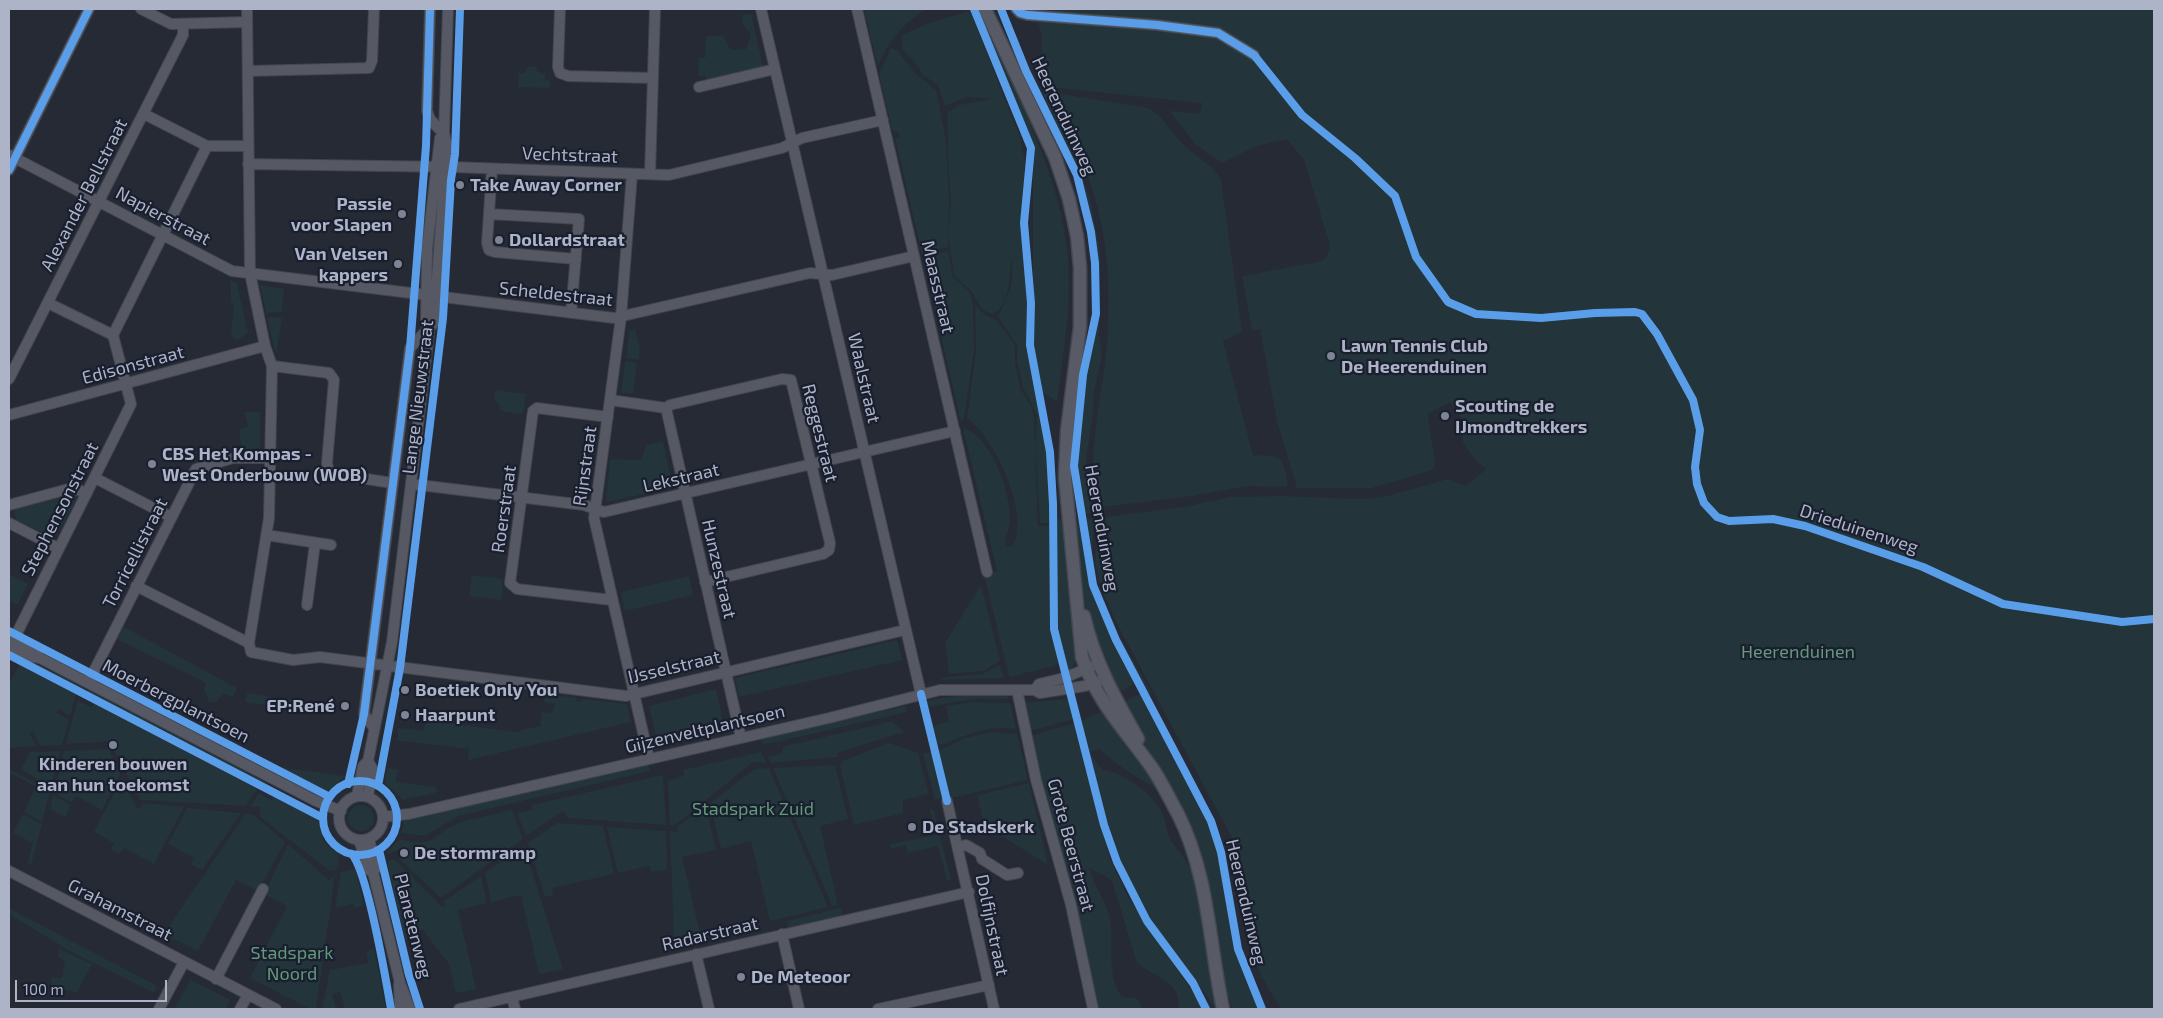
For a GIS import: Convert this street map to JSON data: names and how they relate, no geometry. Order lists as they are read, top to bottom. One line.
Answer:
{"streets":{"main road":["Heerenduinweg"],"street":["Vechtstraat","Alexander Bellstraat","Napierstraat","Maasstraat","Scheldestraat","Edisonstraat","Waalstraat","Lange Nieuwstraat","Reggestraat","Rijnstraat","Lekstraat","Stephensonstraat","Roerstraat","Torricellistraat","Hunzestraat","IJsselstraat","Moerbergplantsoen","Gijzenveltplantsoen","Grote Beerstraat","Grahamstraat","Dolfijnstraat","Planetenweg","Radarstraat"],"cycle path":["Drieduinenweg"]},"crossings":[["Heerenduinweg","Gijzenveltplantsoen"],["Vechtstraat","Maasstraat"],["Vechtstraat","Waalstraat"],["Vechtstraat","Lange Nieuwstraat"],["Vechtstraat","Rijnstraat"],["Alexander Bellstraat","Napierstraat"],["Napierstraat","Scheldestraat"],["Maasstraat","Scheldestraat"],["Maasstraat","Lekstraat"],["Scheldestraat","Waalstraat"],["Scheldestraat","Lange Nieuwstraat"],["Scheldestraat","Rijnstraat"],["Edisonstraat","Stephensonstraat"],["Waalstraat","Lekstraat"],["Waalstraat","IJsselstraat"],["Waalstraat","Gijzenveltplantsoen"],["Lange Nieuwstraat","Lekstraat"],["Lange Nieuwstraat","IJsselstraat"],["Lange Nieuwstraat","Moerbergplantsoen"],["Lange Nieuwstraat","Gijzenveltplantsoen"],["Lange Nieuwstraat","Planetenweg"],["Reggestraat","Rijnstraat"],["Reggestraat","Lekstraat"],["Reggestraat","Hunzestraat"],["Rijnstraat","Lekstraat"],["Rijnstraat","Roerstraat"],["Rijnstraat","IJsselstraat"],["Rijnstraat","Gijzenveltplantsoen"],["Lekstraat","Roerstraat"],["Lekstraat","Hunzestraat"],["Stephensonstraat","Moerbergplantsoen"],["Torricellistraat","Moerbergplantsoen"],["Hunzestraat","IJsselstraat"],["Hunzestraat","Gijzenveltplantsoen"],["Moerbergplantsoen","Gijzenveltplantsoen"],["Moerbergplantsoen","Planetenweg"],["Gijzenveltplantsoen","Grote Beerstraat"],["Gijzenveltplantsoen","Planetenweg"],["Dolfijnstraat","Radarstraat"]],"parks":["Heerenduinen","Stadspark Zuid","Stadspark Noord"],"places":["Take Away Corner","Passie voor Slapen","Dollardstraat","Van Velsen kappers","Lawn Tennis Club De Heerenduinen","Scouting de IJmondtrekkers","CBS Het Kompas - West Onderbouw (WOB)","Boetiek Only You","EP:René","Haarpunt","Kinderen bouwen aan hun toekomst","De Stadskerk","De stormramp","De Meteoor"],"scale_bar":"100 m"}
